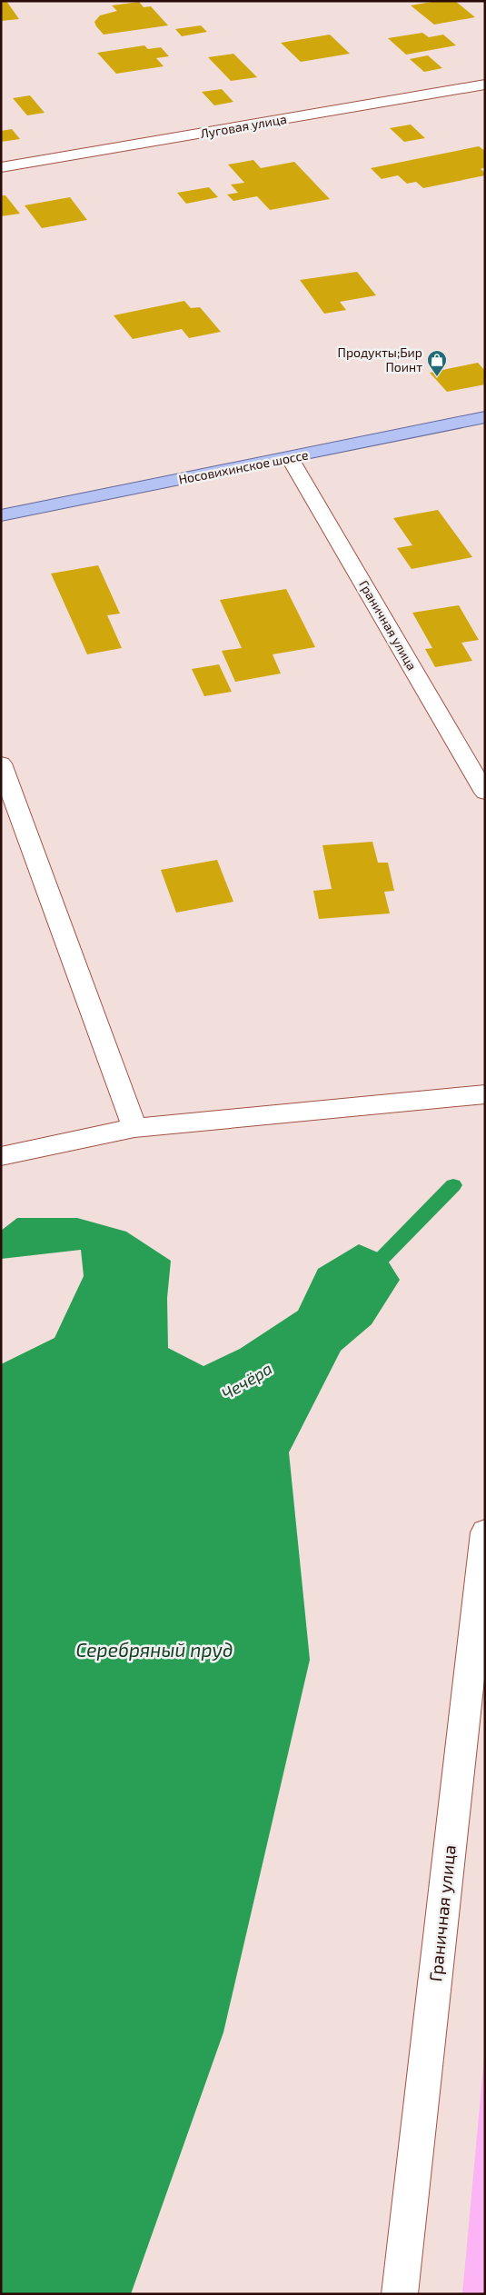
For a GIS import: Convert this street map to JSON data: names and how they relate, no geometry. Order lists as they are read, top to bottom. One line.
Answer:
{"streets":{"main road":["Носовихинское шоссе"],"street":["Луговая улица","Граничная улица"]},"crossings":[["Носовихинское шоссе","Граничная улица"]],"water":["Чечёра","Серебряный пруд"],"places":{"shop":["Продукты;Бир Поинт"]}}
